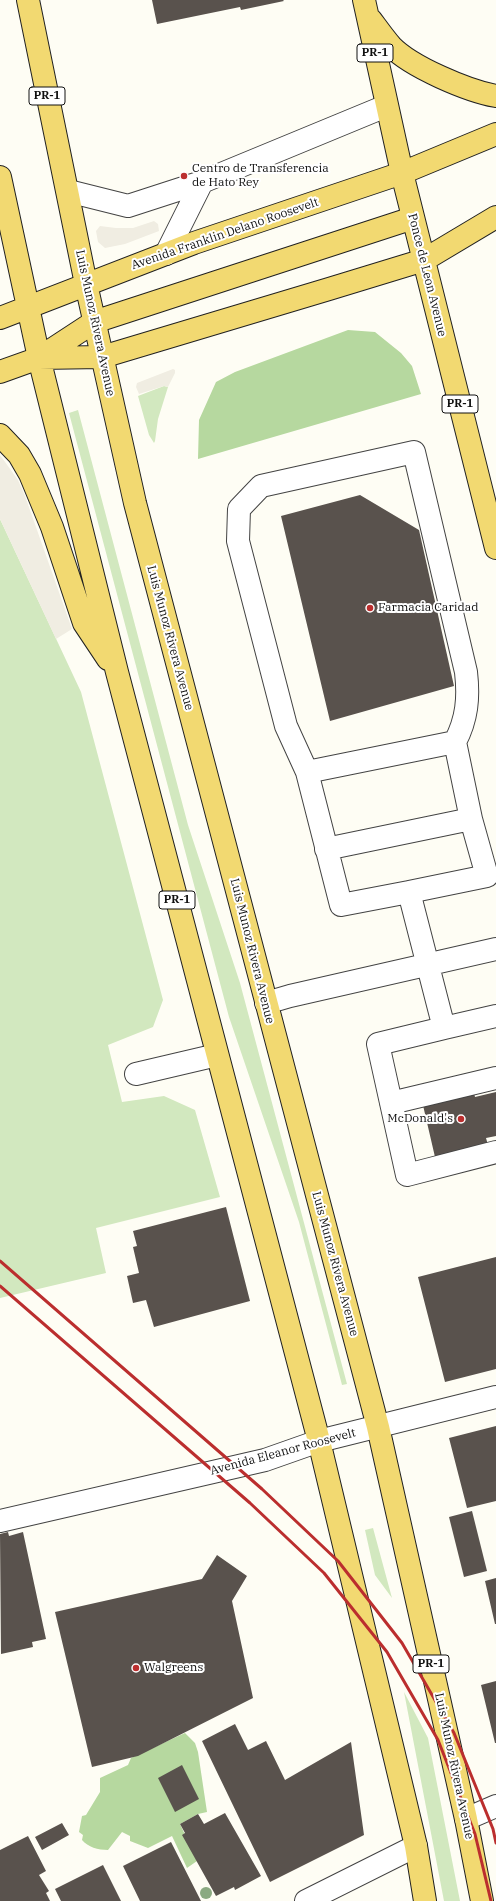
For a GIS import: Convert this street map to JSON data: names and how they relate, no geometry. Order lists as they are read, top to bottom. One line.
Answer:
{"streets":{"main road":["PR-1","Avenida Franklin Delano Roosevelt","Ponce de Leon Avenue","Luis Munoz Rivera Avenue"],"street":["Avenida Eleanor Roosevelt"]},"crossings":[["PR-1","Avenida Franklin Delano Roosevelt"],["PR-1","Avenida Eleanor Roosevelt"],["Avenida Franklin Delano Roosevelt","Ponce de Leon Avenue"],["Avenida Franklin Delano Roosevelt","Luis Munoz Rivera Avenue"],["Luis Munoz Rivera Avenue","Avenida Eleanor Roosevelt"]],"places":["Centro de Transferencia de Hato Rey","Farmacia Caridad","McDonald's","Walgreens"]}
